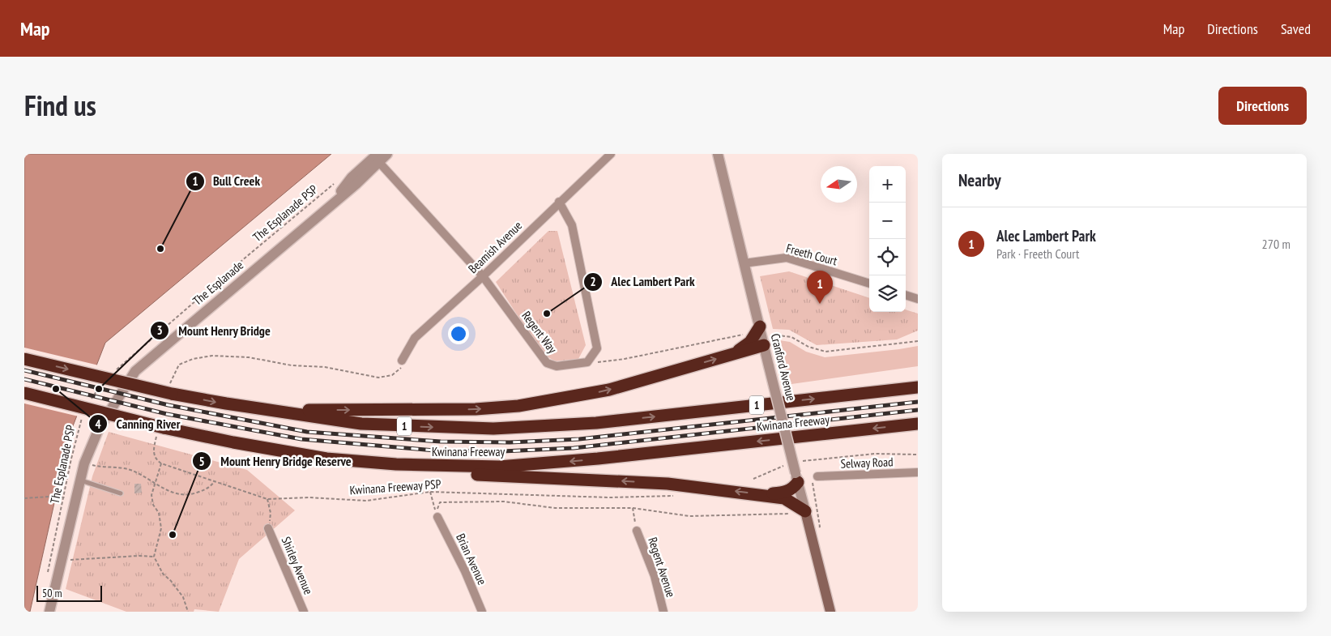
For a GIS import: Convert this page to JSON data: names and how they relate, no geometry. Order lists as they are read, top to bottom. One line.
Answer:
{"streets":{"highway":["1","Kwinana Freeway"],"main road":["Cranford Avenue"],"street":["Beamish Avenue","Freeth Court","The Esplanade","Regent Way","Selway Road","Brian Avenue","Shirley Avenue","Regent Avenue"],"path":["The Esplanade PSP","Kwinana Freeway PSP"]},"crossings":[["Beamish Avenue","Regent Way"],["Freeth Court","Cranford Avenue"],["The Esplanade","Regent Way"]],"places":["Bull Creek","Alec Lambert Park","Canning River","Mount Henry Bridge","Mount Henry Bridge Reserve"],"scale_bar":"50 m","north":"left","page":{"header":"Map","nav":["Map","Directions","Saved"],"title":"Find us","buttons":"Directions","heading":"Nearby","map_buttons":["+","−"],"list":[{"mark":"1","name":"Alec Lambert Park","note":"Park · Freeth Court","value":"270 m"}],"pins":"1","scale":"50 m"}}
